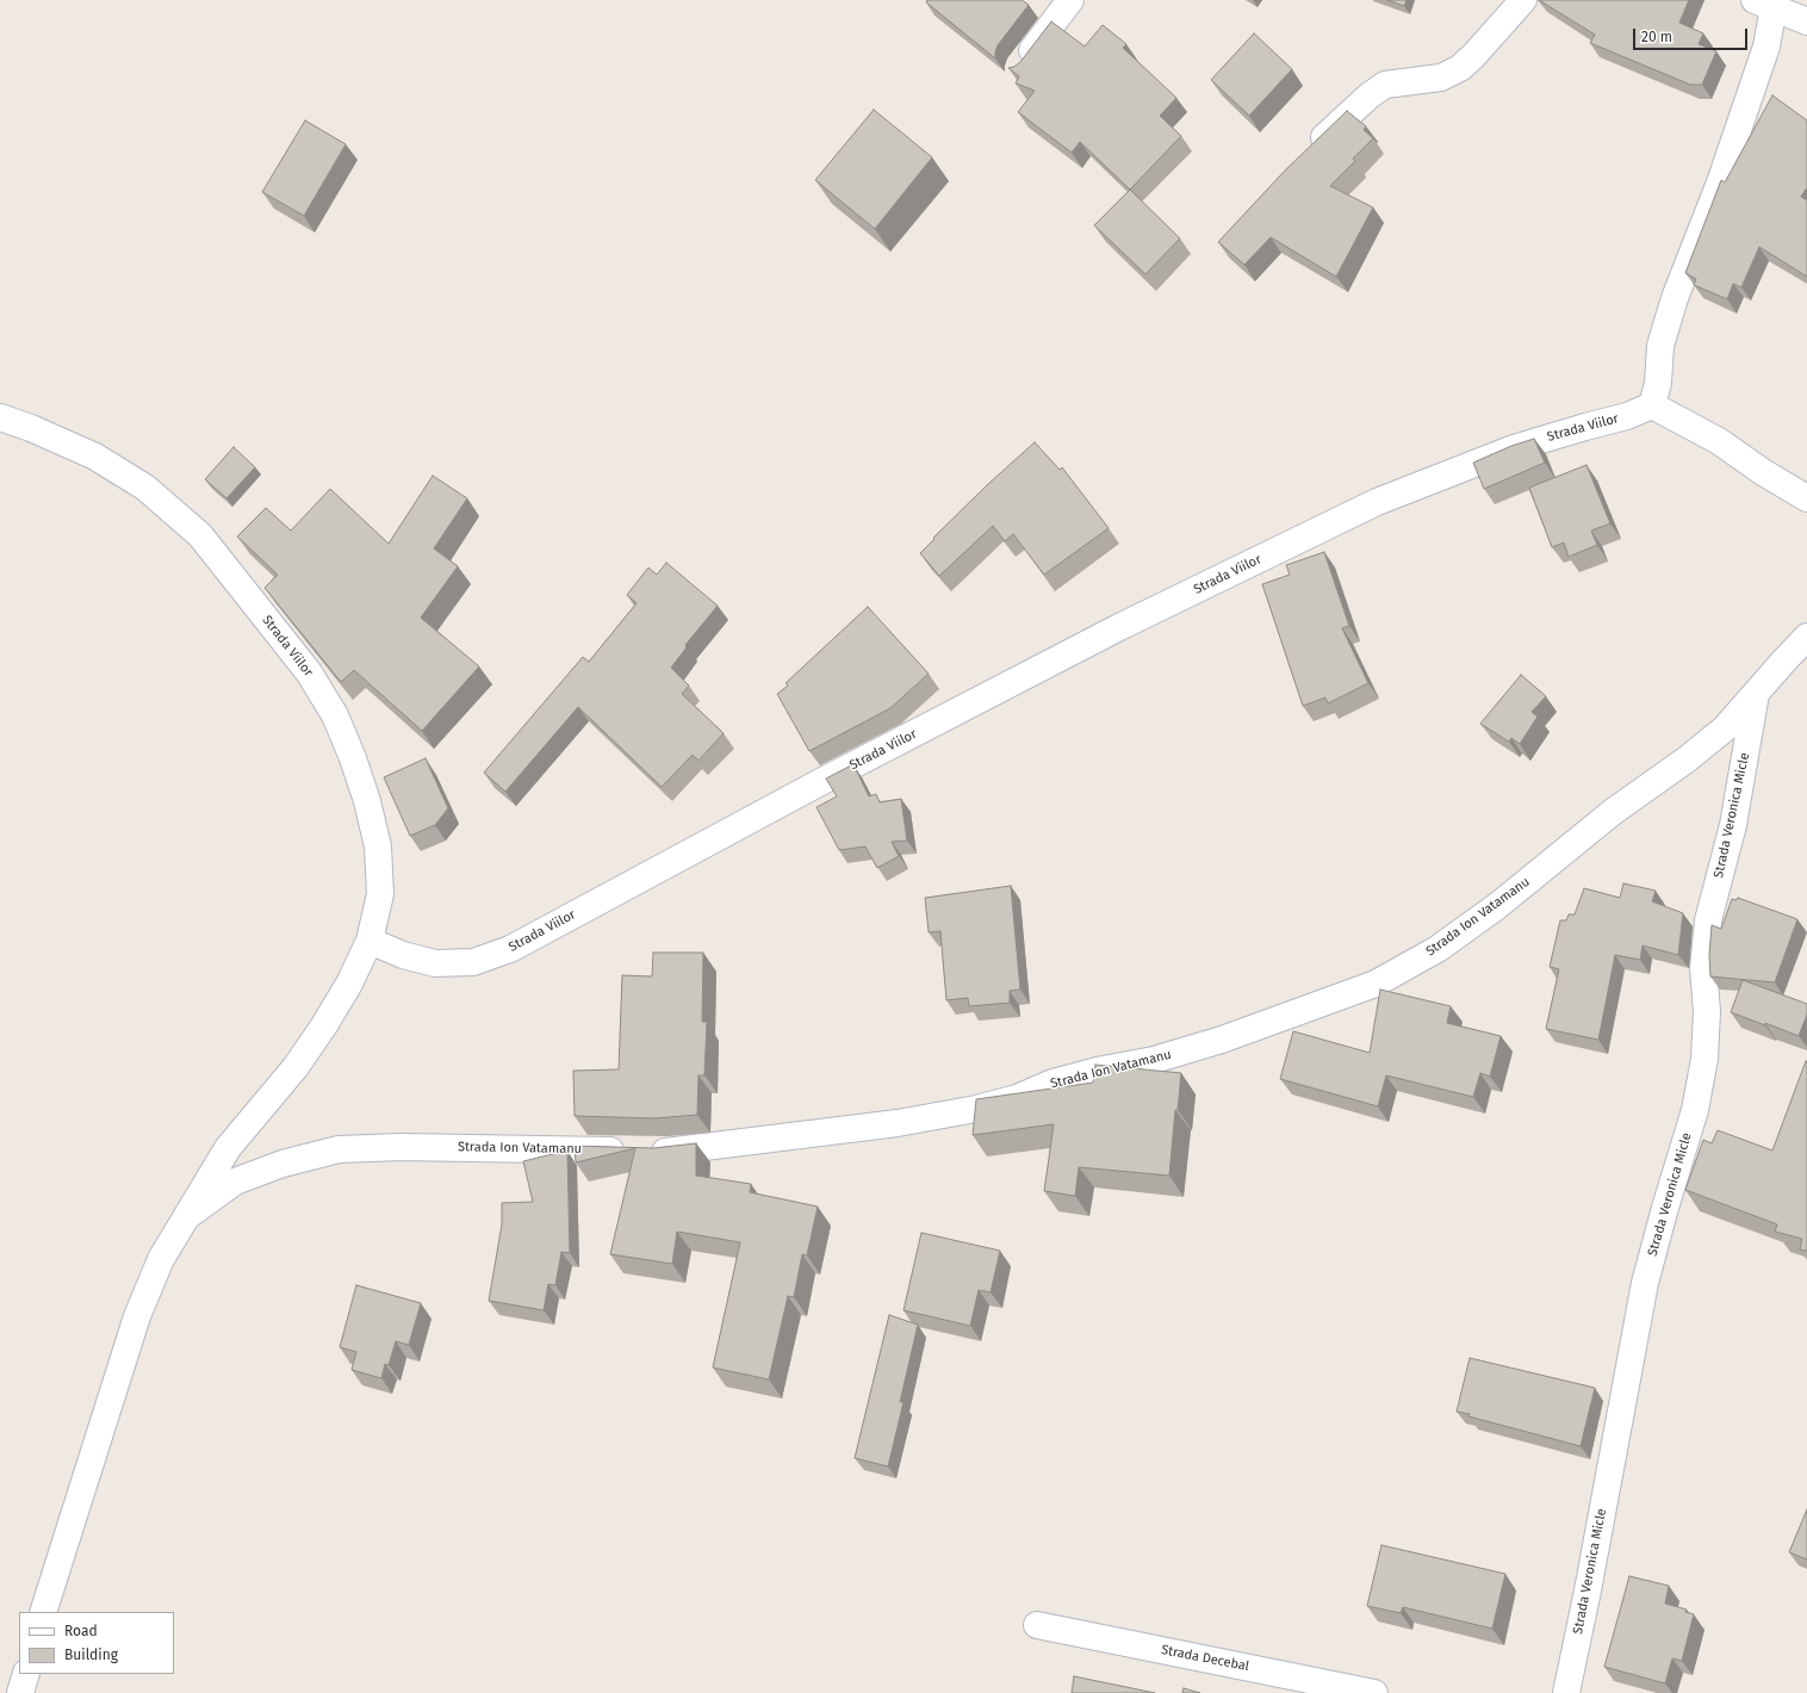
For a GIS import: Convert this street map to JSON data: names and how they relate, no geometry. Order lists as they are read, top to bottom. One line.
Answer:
{"streets":{"street":["Strada Viilor","Strada Veronica Micle","Strada Ion Vatamanu","Strada Decebal"]},"crossings":[["Strada Veronica Micle","Strada Ion Vatamanu"]],"legend":["Road","Building"],"scale_bar":"20 m"}
